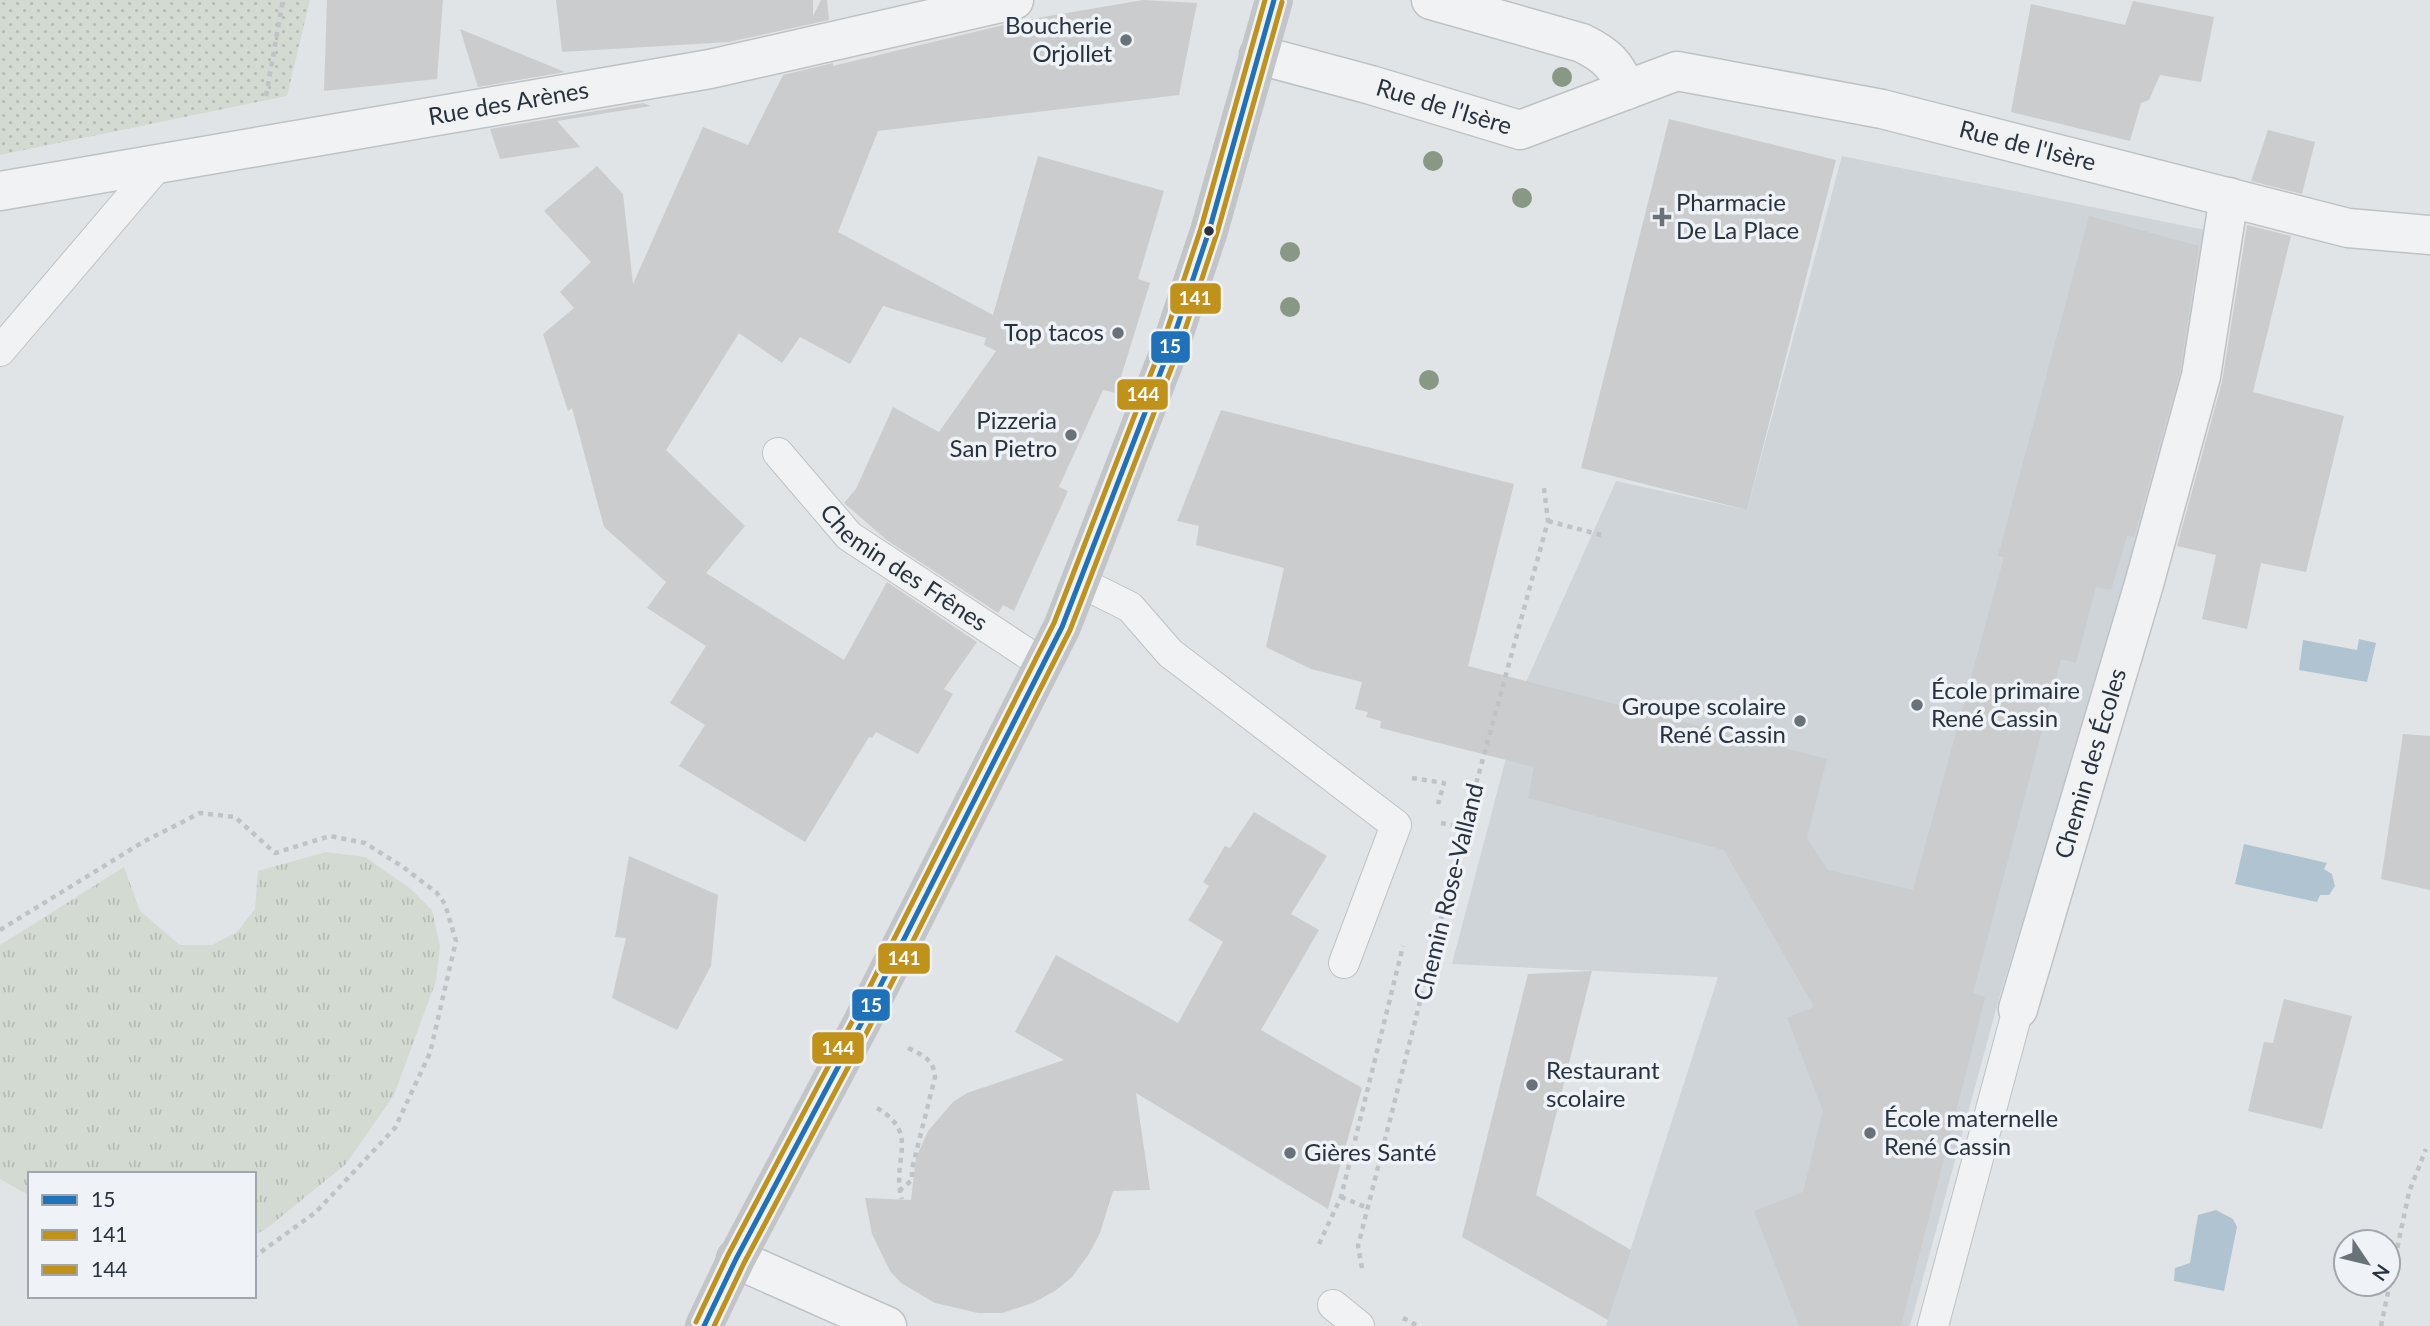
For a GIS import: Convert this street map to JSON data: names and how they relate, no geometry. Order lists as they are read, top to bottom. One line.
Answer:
{"streets":{"street":["Rue des Arènes","Rue de l'Isère","Chemin des Écoles"],"lane":["Chemin des Frênes"],"path":["Chemin Rose-Valland"]},"crossings":[["Rue de l'Isère","Chemin des Écoles"]],"places":{"other":["Boucherie Orjollet","Top tacos","Pizzeria San Pietro","École primaire René Cassin","Groupe scolaire René Cassin","Restaurant scolaire","École maternelle René Cassin","Gières Santé"],"health":["Pharmacie De La Place"]},"lines":["transit line 15","transit line 144","transit line 141"],"legend":["15","141","144"],"north":"bottom right"}
